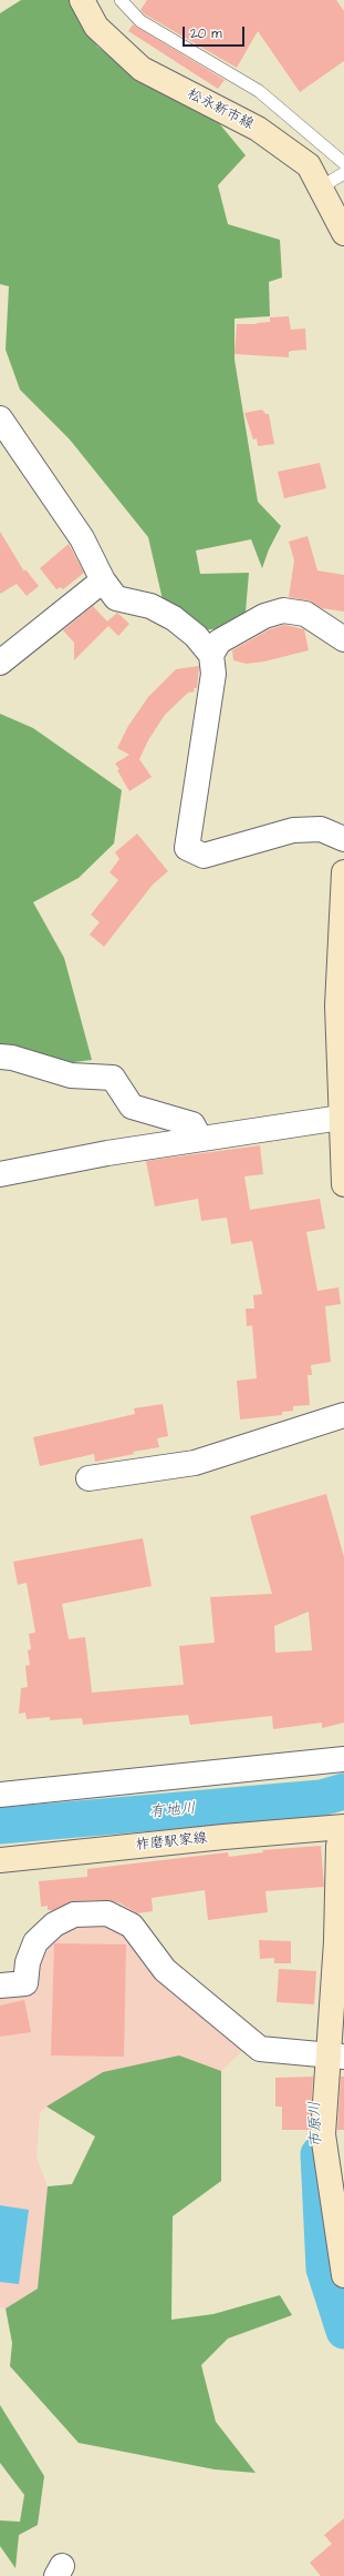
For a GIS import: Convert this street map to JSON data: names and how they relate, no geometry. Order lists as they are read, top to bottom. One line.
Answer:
{"streets":{"main road":["松永新市線","柞磨駅家線"]},"water":["有地川","市原川"],"scale_bar":"20 m"}
